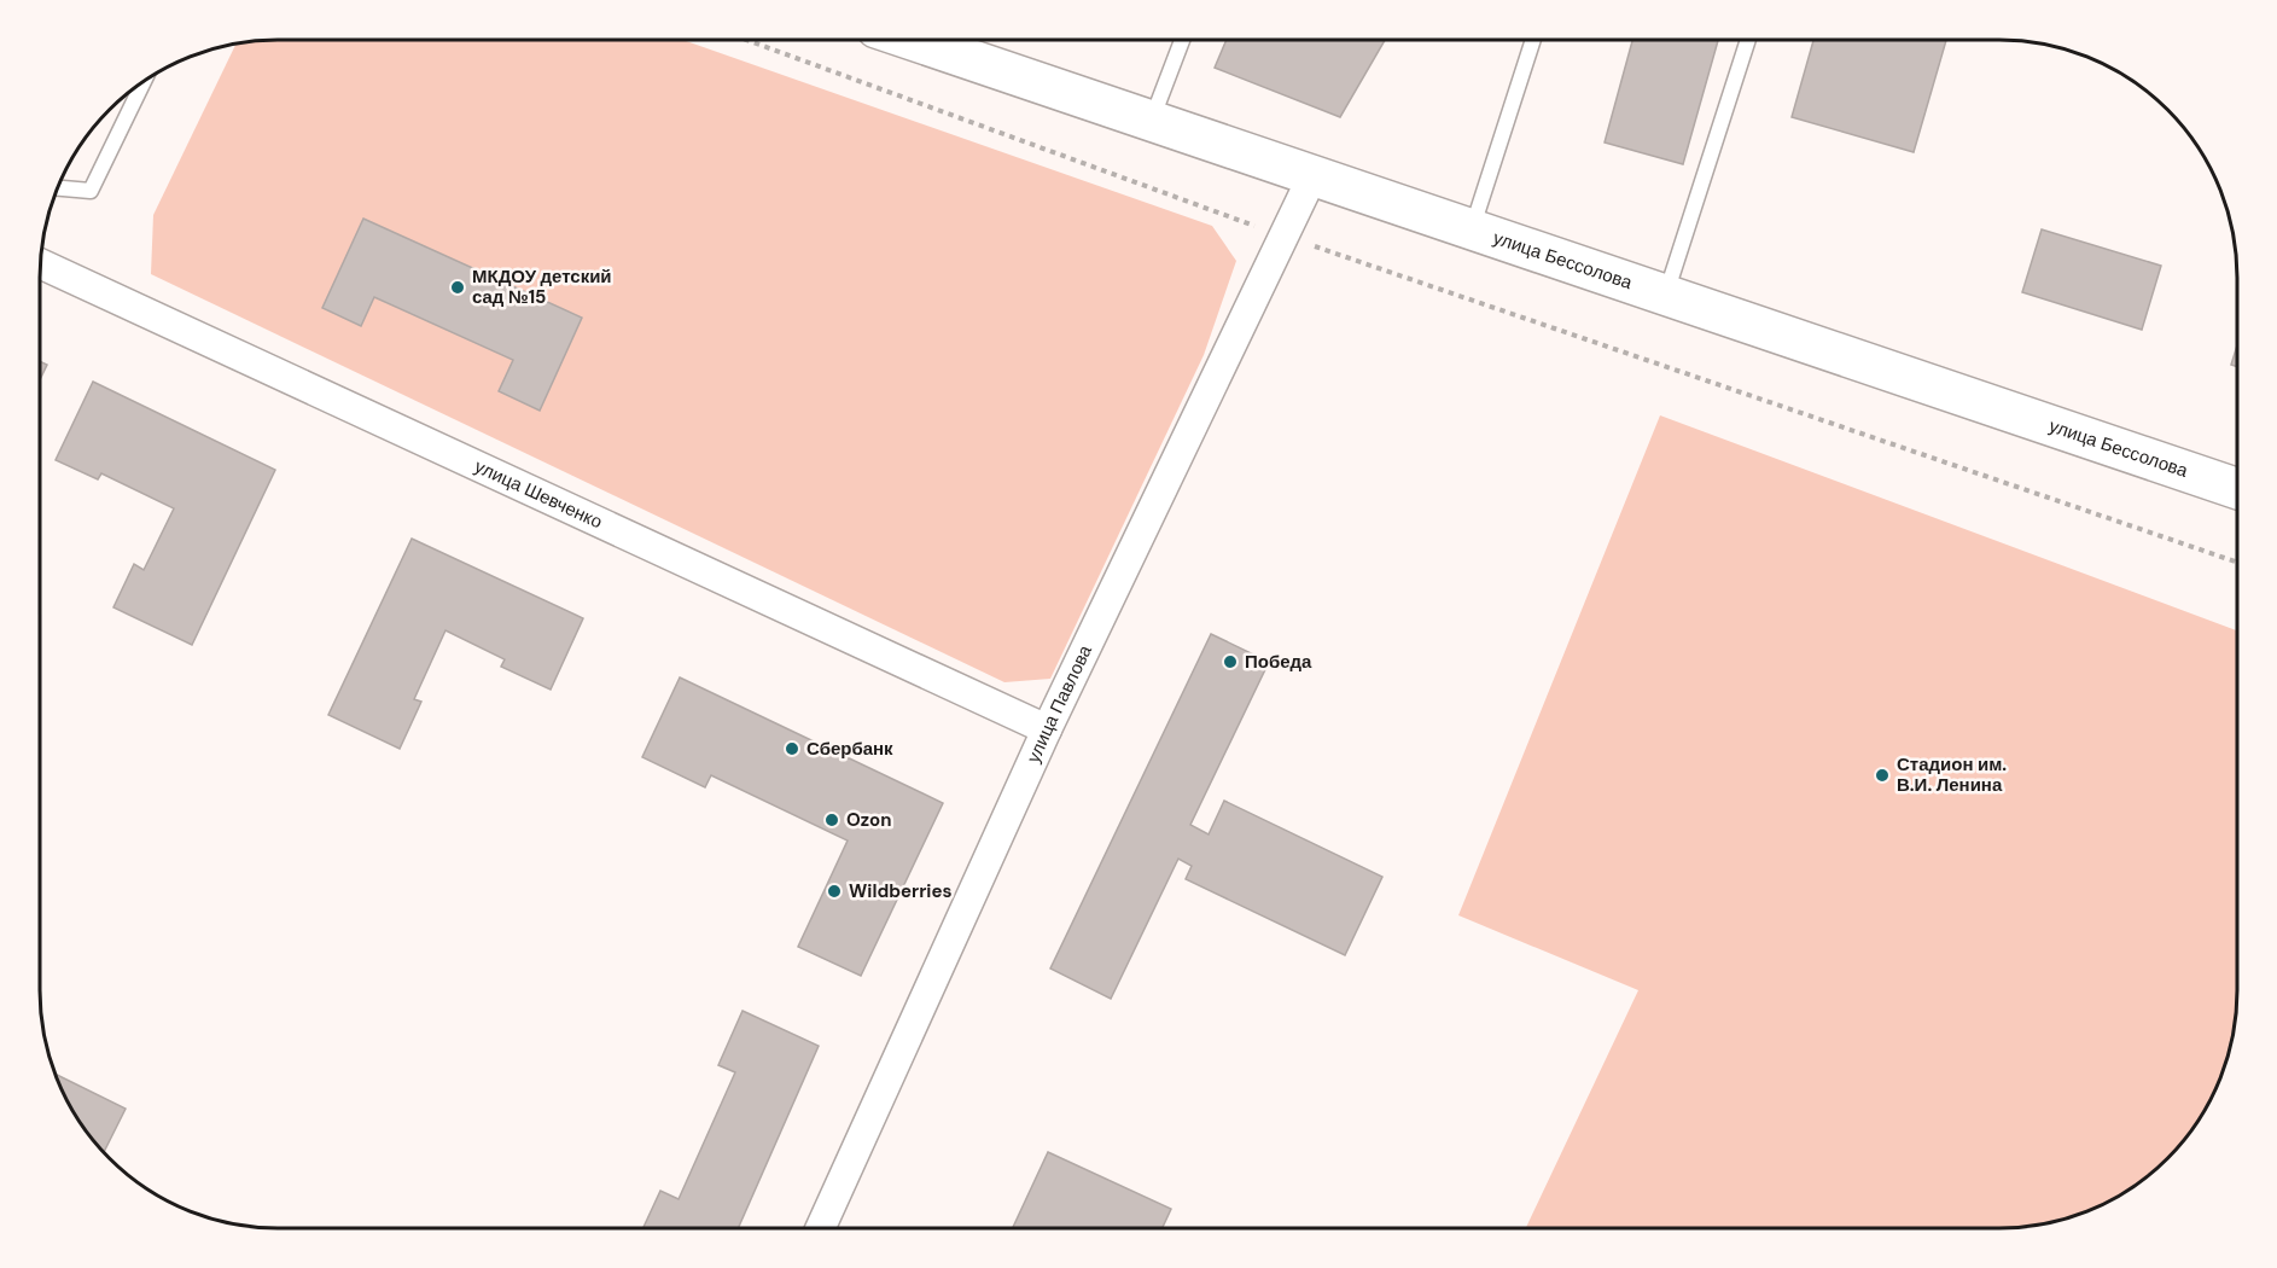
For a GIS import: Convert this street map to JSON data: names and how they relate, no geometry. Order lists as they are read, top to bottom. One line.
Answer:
{"streets":{"main road":["улица Бессолова"],"street":["улица Шевченко","улица Павлова"]},"crossings":[["улица Бессолова","улица Павлова"],["улица Шевченко","улица Павлова"]],"places":["МКДОУ детский сад №15","Победа","Сбербанк","Стадион им. В.И. Ленина","Ozon","Wildberries"]}
